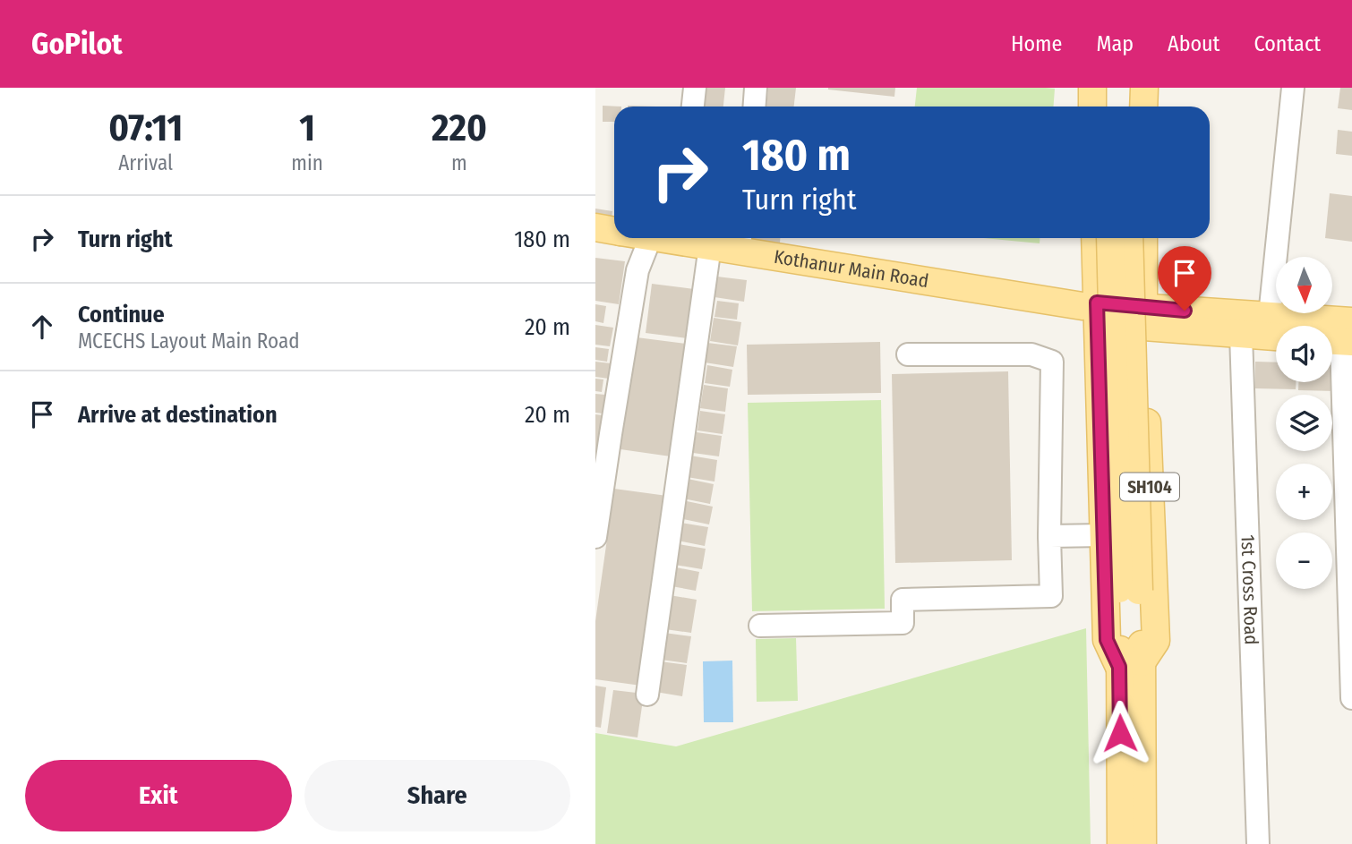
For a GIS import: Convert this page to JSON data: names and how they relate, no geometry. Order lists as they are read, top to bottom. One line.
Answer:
{"streets":{"main road":["Kothanur Main Road","SH104"],"street":["1st Cross Road"]},"crossings":[["Kothanur Main Road","SH104"]],"north":"bottom","page":{"header":"GoPilot","nav":["Home","Map","About","Contact"],"eta":["07:11","Arrival","1","min","220","m"],"turn":["180 m","Turn right"],"list":[{"name":"Turn right","value":"180 m"},{"name":"Continue","note":"MCECHS Layout Main Road","value":"20 m"},{"name":"Arrive at destination","value":"20 m"}],"map_buttons":["+","−"],"buttons":["Exit","Share"]}}
